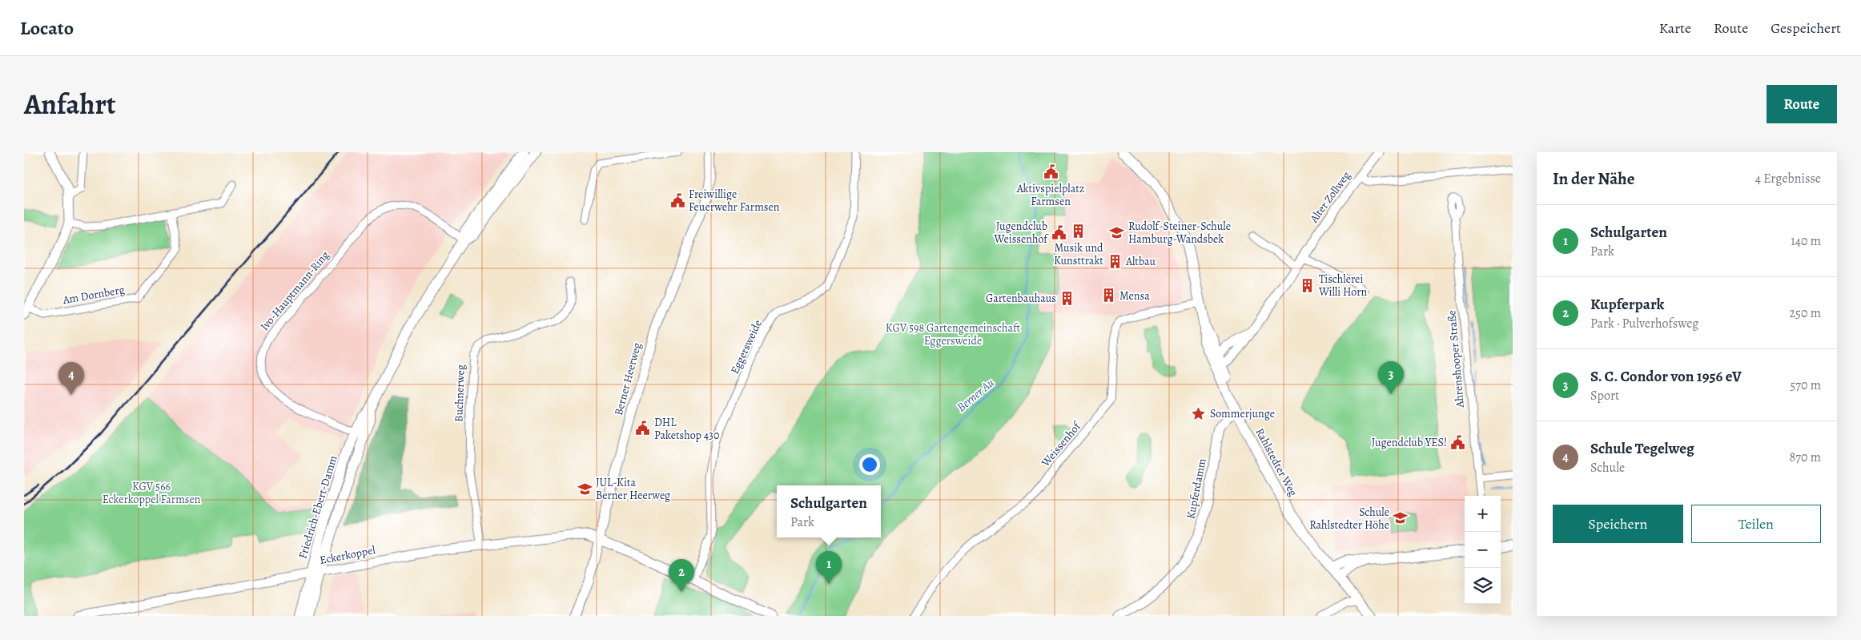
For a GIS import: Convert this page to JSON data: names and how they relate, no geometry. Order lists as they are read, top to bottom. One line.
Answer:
{"streets":{"main road":["Rahlstedter Weg","Friedrich-Ebert-Damm"],"street":["Alter Zollweg","Ivo-Hauptmann-Ring","Am Dornberg","Eggersweide","Ahrenshooper Straße","Berner Heerweg","Buchnerweg","Weissenhof","Kupferdamm","Eckerkoppel"]},"crossings":[["Alter Zollweg","Rahlstedter Weg"],["Ivo-Hauptmann-Ring","Friedrich-Ebert-Damm"],["Eggersweide","Eckerkoppel"],["Berner Heerweg","Eckerkoppel"],["Buchnerweg","Eckerkoppel"],["Weissenhof","Rahlstedter Weg"],["Rahlstedter Weg","Kupferdamm"],["Friedrich-Ebert-Damm","Eckerkoppel"]],"water":["Berner Au"],"parks":["KGV 598 Gartengemeinschaft Eggersweide","KGV 566 Eckerkoppel Farmsen"],"places":{"public building":["Aktivspielplatz Farmsen","Freiwillige Feuerwehr Farmsen","Jugendclub Weissenhof","DHL Paketshop 430","Jugendclub YES!"],"building":["Musik und Kunsttrakt","Altbau","Tischlerei Willi Horn","Mensa","Gartenbauhaus"],"school or university":["Rudolf-Steiner-Schule Hamburg-Wandsbek","JUL-Kita Berner Heerweg","Schule Rahlstedter Höhe"],"place":["Sommerjunge"]},"page":{"header":"Locato","nav":["Karte","Route","Gespeichert"],"title":"Anfahrt","buttons":["Route",["Speichern","Teilen"]],"heading":["In der Nähe","4 Ergebnisse"],"list":[{"mark":"1","name":"Schulgarten","note":"Park","value":"140 m"},{"mark":"2","name":"Kupferpark","note":"Park · Pulverhofsweg","value":"250 m"},{"mark":"3","name":"S. C. Condor von 1956 eV","note":"Sport","value":"570 m"},{"mark":"4","name":"Schule Tegelweg","note":"Schule","value":"870 m"}],"pins":["3","4","1","2"],"popup":["Schulgarten","Park"],"map_buttons":["+","−"]}}
